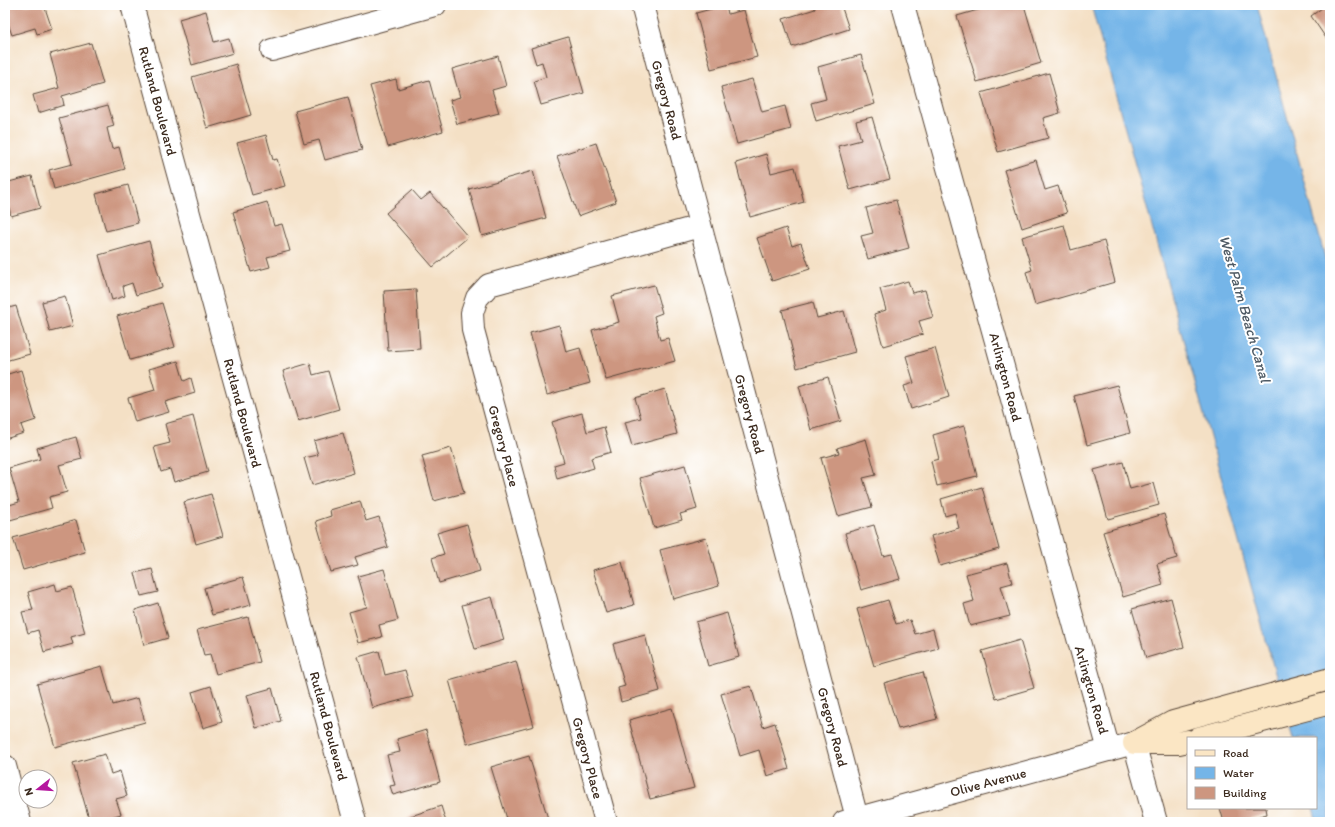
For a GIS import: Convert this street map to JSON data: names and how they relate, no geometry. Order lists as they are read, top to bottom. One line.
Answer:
{"streets":{"main road":["Olive Avenue"],"street":["Gregory Road","Rutland Boulevard","Arlington Road","Gregory Place"]},"crossings":[["Gregory Road","Gregory Place"],["Gregory Road","Olive Avenue"],["Arlington Road","Olive Avenue"]],"water":["West Palm Beach Canal"],"legend":["Road","Water","Building"],"north":"left"}
